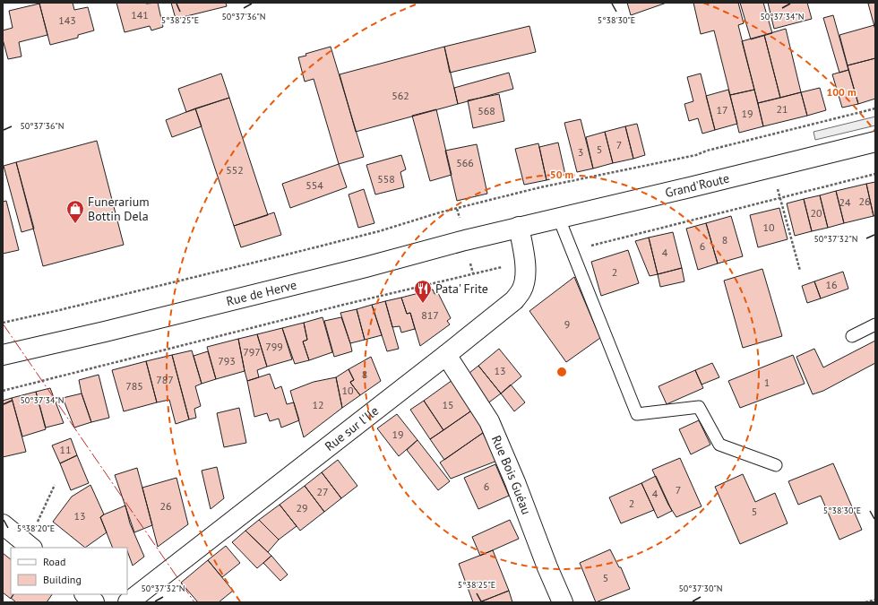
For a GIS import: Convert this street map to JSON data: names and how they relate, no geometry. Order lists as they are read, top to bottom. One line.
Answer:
{"streets":{"main road":["Grand'Route","Rue de Herve","Rue sur l'Ile","Rue Bois Guéau"]},"crossings":[["Grand'Route","Rue de Herve"],["Grand'Route","Rue sur l'Ile"],["Rue de Herve","Rue sur l'Ile"],["Rue sur l'Ile","Rue Bois Guéau"]],"places":{"shop":["Funerarium Bottin Dela"],"restaurant":["Pata' Frite"]},"house_numbers":["141","143","562","21","17","568","19","7","5","3","566","552","558","554","26","24","20","10","8","6","4","2","16","817","9","799","797","793","13","8","787","1","785","10","12","15","19","11","6","7","27","4","2","26","29","5","13","5"],"legend":["Road","Building"],"coordinates":["50°37'34\"N","50°37'36\"N","5°38'25\"E","5°38'30\"E","50°37'32\"N","5°38'20\"E","50°37'30\"N"],"rings":["100 m","50 m"]}
